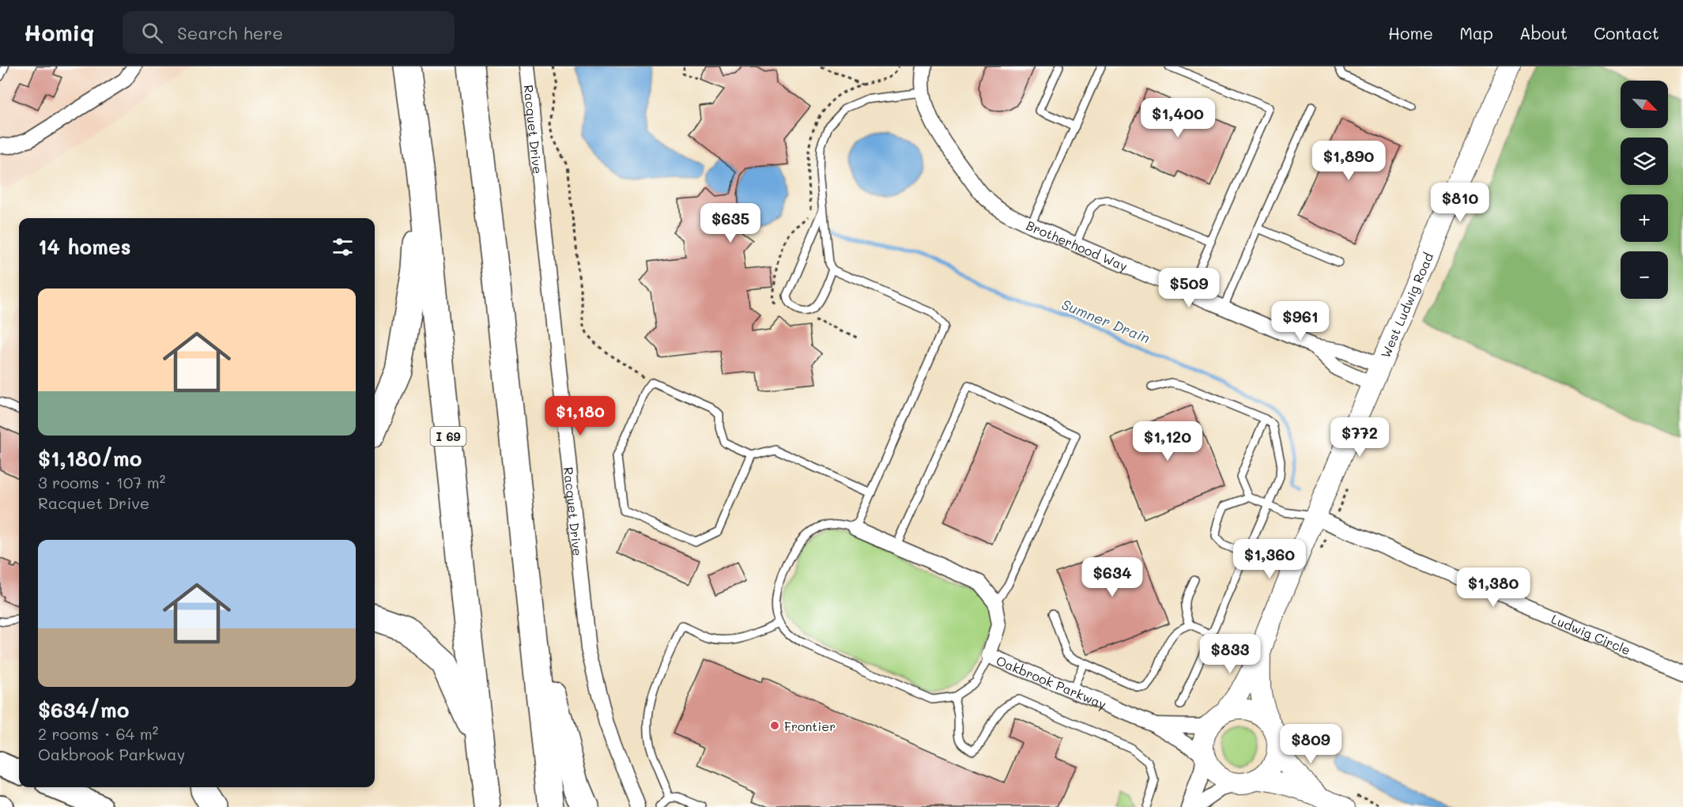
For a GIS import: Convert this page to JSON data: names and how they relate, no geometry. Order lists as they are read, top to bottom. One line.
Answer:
{"streets":{"highway":["I 69"],"main road":["West Ludwig Road"],"street":["Racquet Drive","Brotherhood Way","Ludwig Circle","Oakbrook Parkway"]},"crossings":[["Brotherhood Way","West Ludwig Road"],["West Ludwig Road","Ludwig Circle"]],"water":["Sumner Drain"],"places":["Frontier"],"north":"bottom right","page":{"header":"Homiq","search":"Search here","nav":["Home","Map","About","Contact"],"map_buttons":["+","−"],"price":["$1,400","$1,890","$810","$635","$509","$961","$1,180","$772","$1,120","$1,360","$634","$1,380","$833","$809"],"heading":"14 homes","list":[{"name":"$1,180/mo","note":"3 rooms · 107 m² · Racquet Drive"},{"name":"$634/mo","note":"2 rooms · 64 m² · Oakbrook Parkway"}]}}
